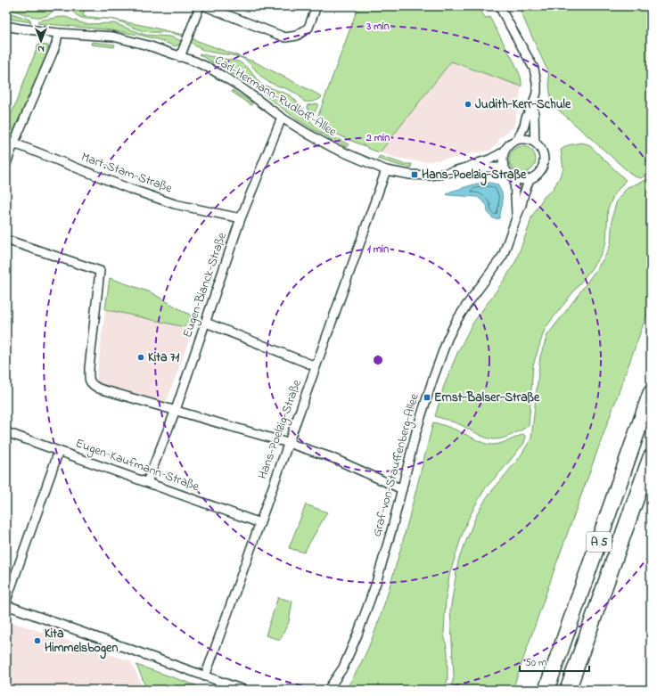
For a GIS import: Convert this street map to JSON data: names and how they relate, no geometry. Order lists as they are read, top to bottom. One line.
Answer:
{"streets":{"highway":["A 5"],"street":["Carl-Hermann-Rudloff-Allee","Mart-Stam-Straße","Eugen-Blanck-Straße","Hans-Poelzig-Straße","Eugen-Kaufmann-Straße","Graf-von-Stauffenberg-Allee"]},"crossings":[["Carl-Hermann-Rudloff-Allee","Eugen-Blanck-Straße"],["Carl-Hermann-Rudloff-Allee","Hans-Poelzig-Straße"],["Carl-Hermann-Rudloff-Allee","Graf-von-Stauffenberg-Allee"],["Mart-Stam-Straße","Eugen-Blanck-Straße"],["Eugen-Blanck-Straße","Eugen-Kaufmann-Straße"],["Hans-Poelzig-Straße","Eugen-Kaufmann-Straße"]],"places":{"other":["Judith-Kerr-Schule","Kita 71","Kita Himmelsbogen"],"transit":["Hans-Poelzig-Straße","Ernst-Balser-Straße"]},"scale_bar":"50 m","north":"bottom","rings":["3 min","2 min","1 min"]}
